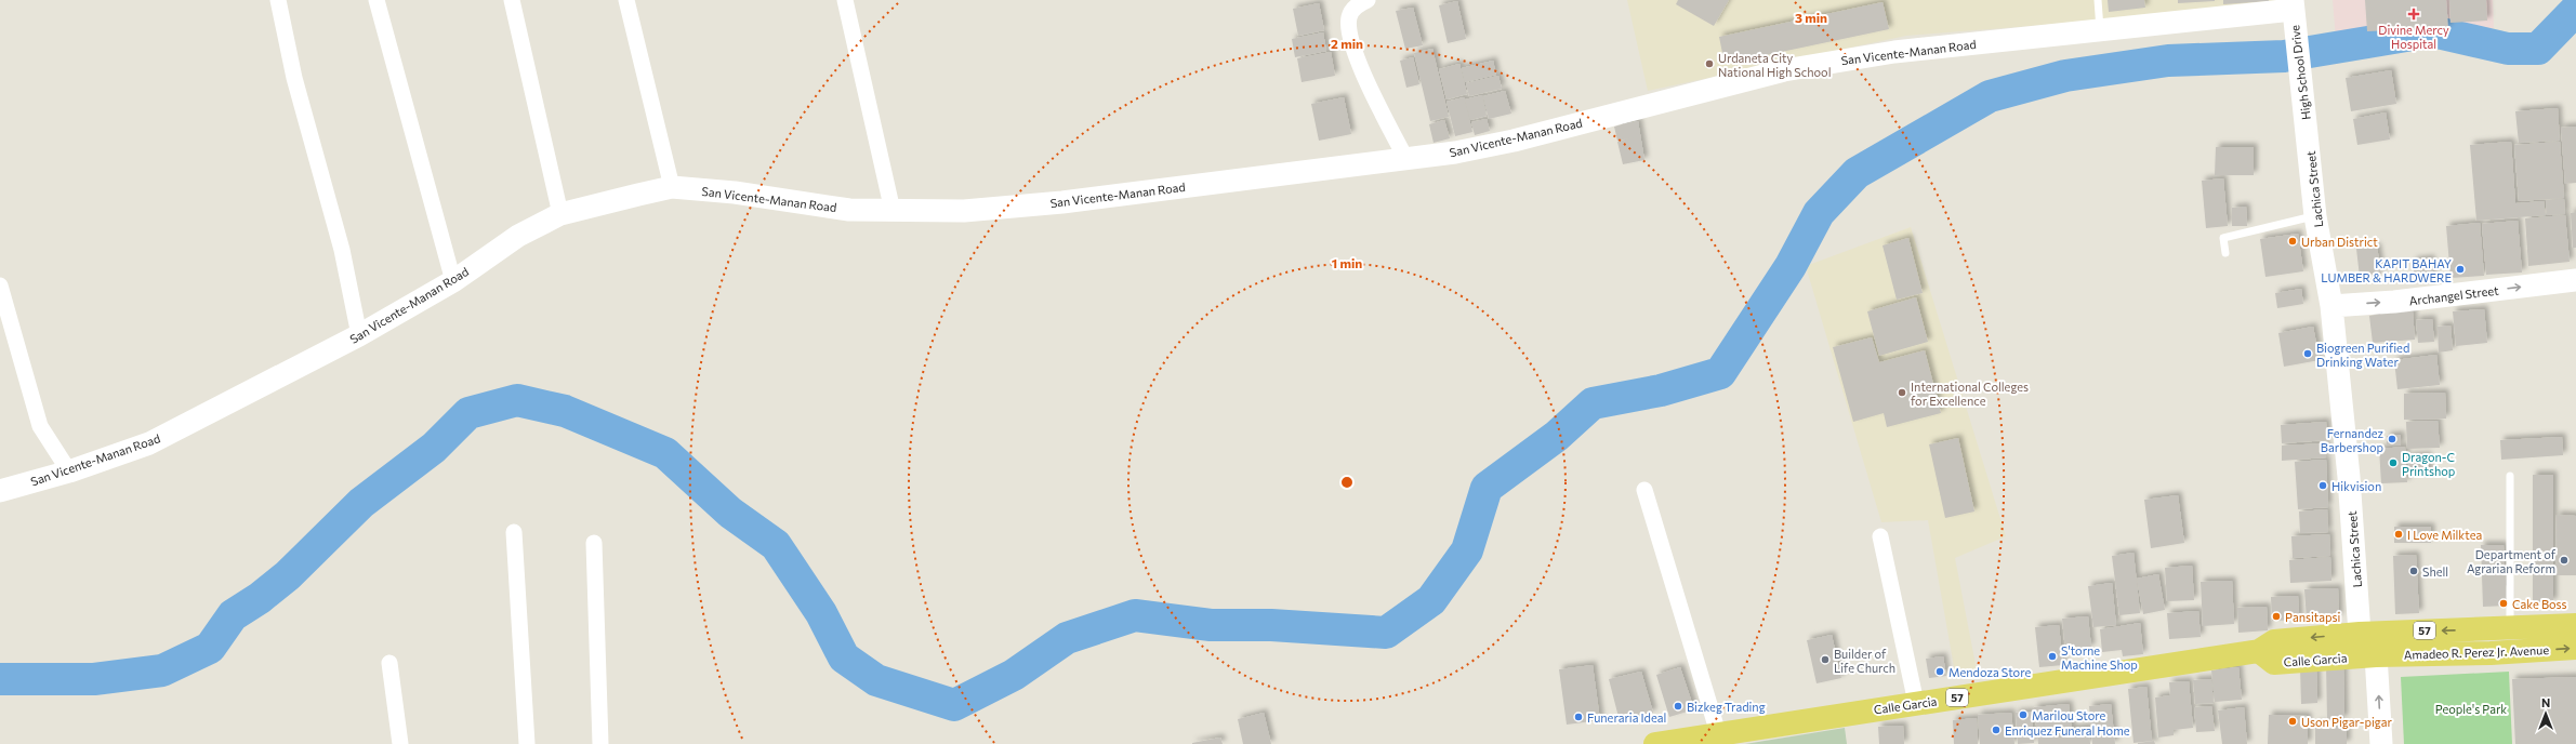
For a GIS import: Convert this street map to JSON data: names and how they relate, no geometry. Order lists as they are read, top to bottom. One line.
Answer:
{"streets":{"main road":["57","Amadeo R. Perez Jr. Avenue","Calle Garcia"],"street":["San Vicente-Manan Road","High School Drive","Lachica Street","Archangel Street"]},"crossings":[["San Vicente-Manan Road","High School Drive"],["High School Drive","Lachica Street"],["Lachica Street","Archangel Street"],["Lachica Street","Amadeo R. Perez Jr. Avenue"],["Lachica Street","Calle Garcia"],["Amadeo R. Perez Jr. Avenue","Calle Garcia"]],"one_way":["Archangel Street"],"parks":["People's Park"],"places":{"health":["Divine Mercy Hospital"],"other":["Urdaneta City National High School","Urban District","KAPIT BAHAY LUMBER & HARDWERE","Biogreen Purified Drinking Water","International Colleges for Excellence","Fernandez Barbershop","Dragon-C Printshop","Hikvision","I Love Milktea","Department of Agrarian Reform","Shell","Cake Boss","Pansitapsi","S'torne Machine Shop","Builder of Life Church","Mendoza Store","Bizkeg Trading","Marilou Store","Funeraria Ideal","Uson Pigar-pigar","Enriquez Funeral Home"]},"north":"top","rings":["3 min","2 min","1 min"]}
